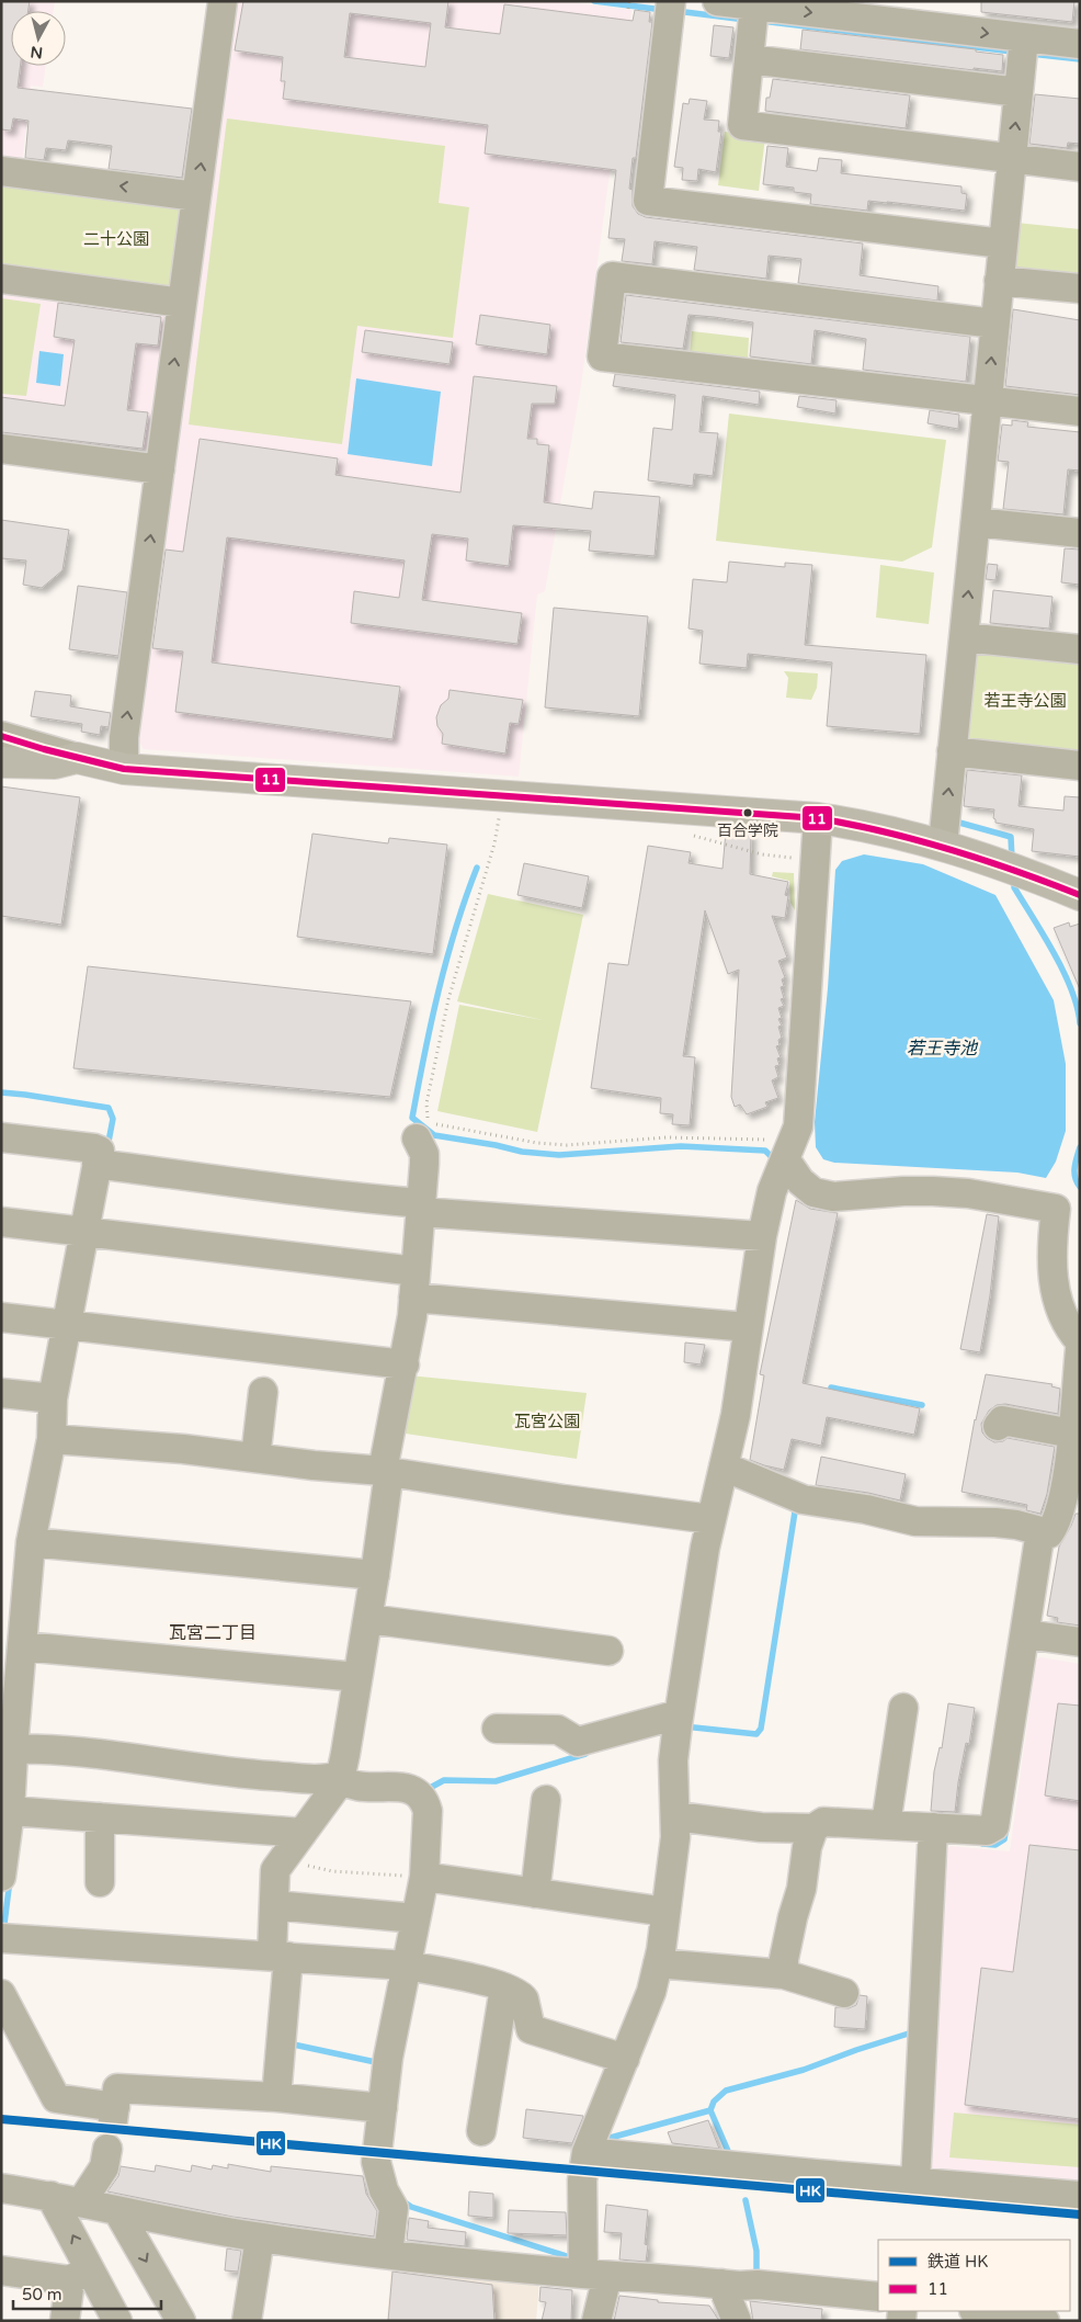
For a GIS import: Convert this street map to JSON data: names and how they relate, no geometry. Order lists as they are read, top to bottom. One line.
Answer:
{"districts":["瓦宮二丁目"],"water":["若王寺池"],"parks":["二十公園","若王寺公園","瓦宮公園"],"places":["百合学院"],"lines":["transit line 11","rail line HK"],"legend":["鉄道 HK","11"],"scale_bar":"50 m","north":"bottom"}
